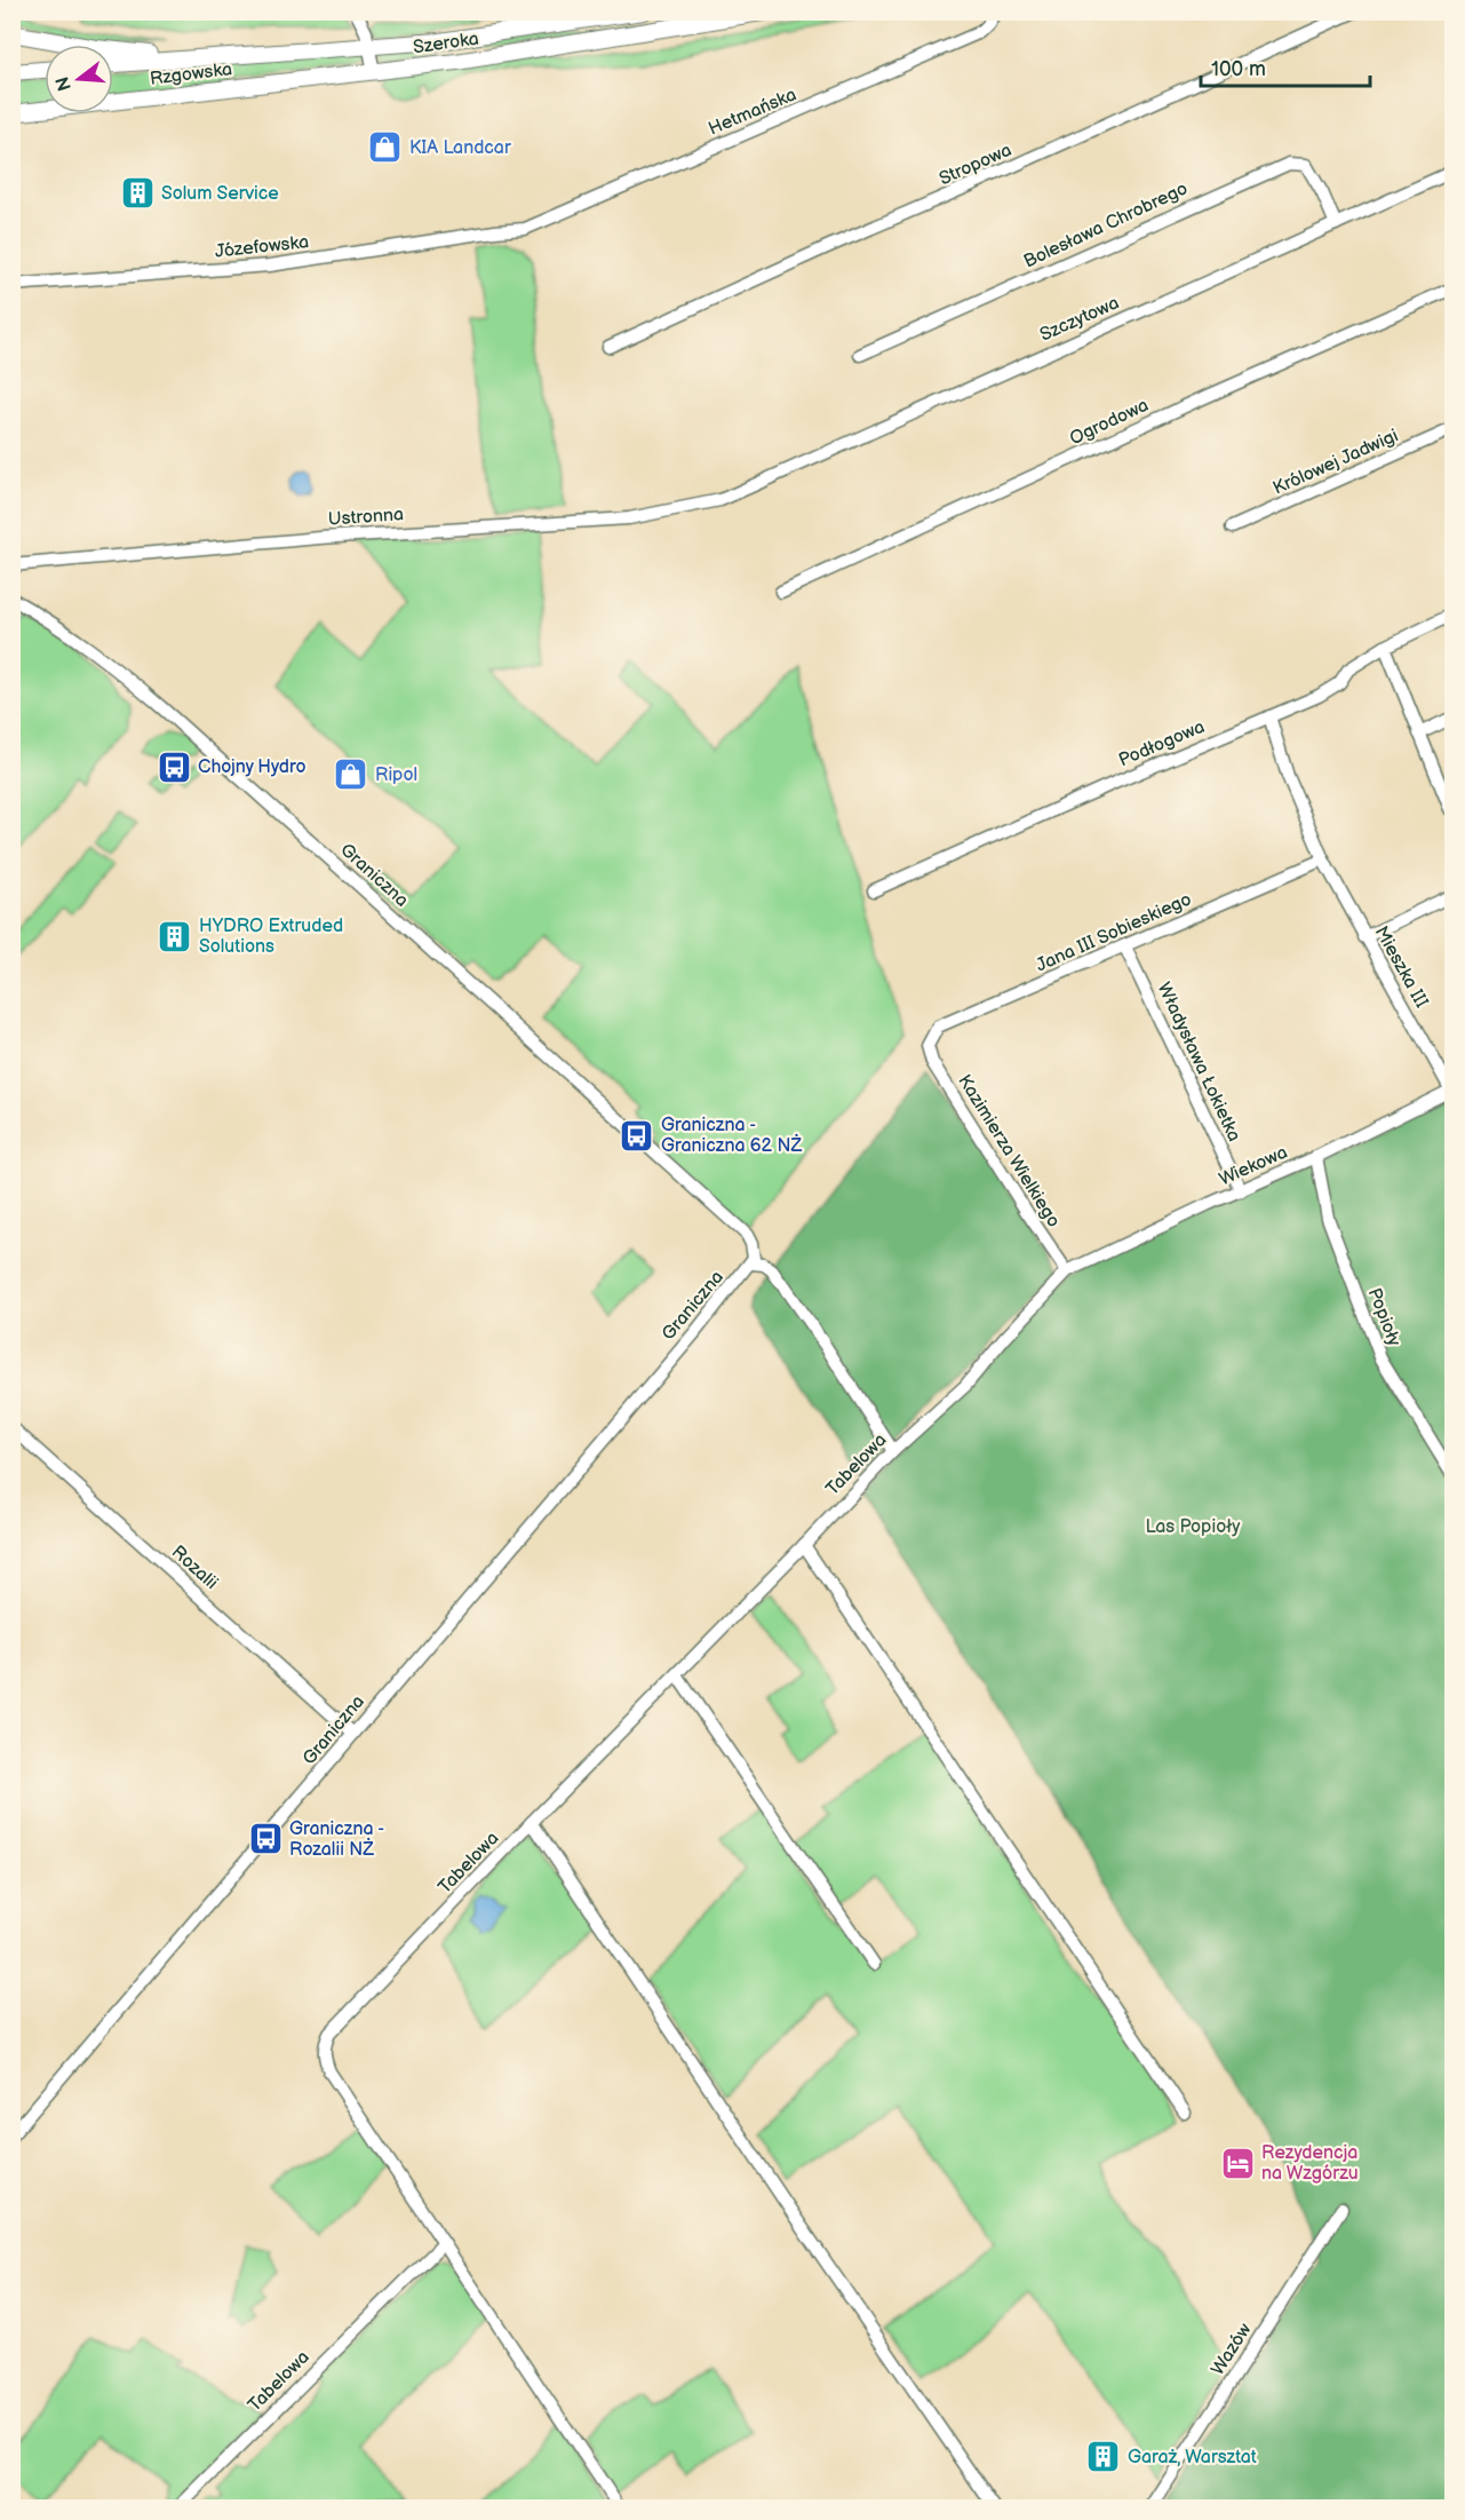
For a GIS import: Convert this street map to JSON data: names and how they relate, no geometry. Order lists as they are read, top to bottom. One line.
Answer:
{"streets":{"main road":["Szeroka","Rzgowska"],"street":["Hetmańska","Stropowa","Bolesława Chrobrego","Józefowska","Szczytowa","Ogrodowa","Królowej Jadwigi","Ustronna","Podłogowa","Graniczna","Jana III Sobieskiego","Mieszka III","Władysława Łokietka","Kazimierza Wielkiego","Wiekowa","Popioły","Tabelowa","Rozalii","Wazów"]},"crossings":[["Szeroka","Rzgowska"],["Hetmańska","Józefowska"],["Bolesława Chrobrego","Szczytowa"],["Szczytowa","Ustronna"],["Podłogowa","Mieszka III"],["Graniczna","Rozalii"],["Jana III Sobieskiego","Mieszka III"],["Jana III Sobieskiego","Władysława Łokietka"],["Jana III Sobieskiego","Kazimierza Wielkiego"],["Mieszka III","Wiekowa"],["Władysława Łokietka","Wiekowa"],["Kazimierza Wielkiego","Wiekowa"],["Kazimierza Wielkiego","Tabelowa"],["Wiekowa","Popioły"],["Wiekowa","Tabelowa"]],"parks":["Las Popioły"],"places":{"shop":["KIA Landcar","Ripol"],"building":["Solum Service","HYDRO Extruded Solutions","Garaż, Warsztat"],"bus stop":["Chojny Hydro","Graniczna - Graniczna 62 NŻ","Graniczna - Rozalii NŻ"],"hotel":["Rezydencja na Wzgórzu"]},"scale_bar":"100 m","north":"left"}
